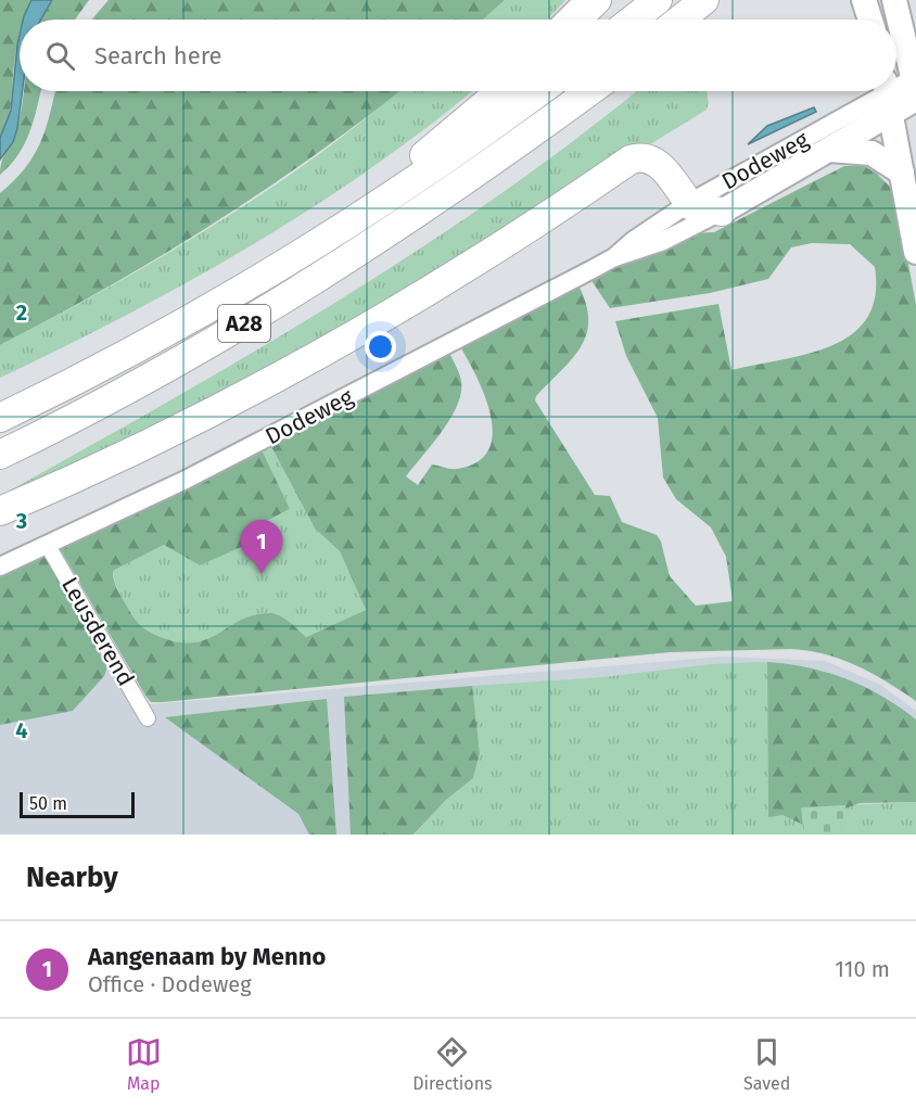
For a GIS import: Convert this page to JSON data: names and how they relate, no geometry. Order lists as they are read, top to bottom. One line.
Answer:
{"streets":{"highway":["A28"],"main road":["Dodeweg"],"street":["Leusderend"]},"crossings":[["Dodeweg","Leusderend"]],"scale_bar":"50 m","page":{"search":"Search here","pins":"1","scale":"50 m","heading":"Nearby","list":[{"mark":"1","name":"Aangenaam by Menno","note":"Office · Dodeweg","value":"110 m"}],"nav":["Map","Directions","Saved"]},"grid":{"rows":["2","3","4"]}}
